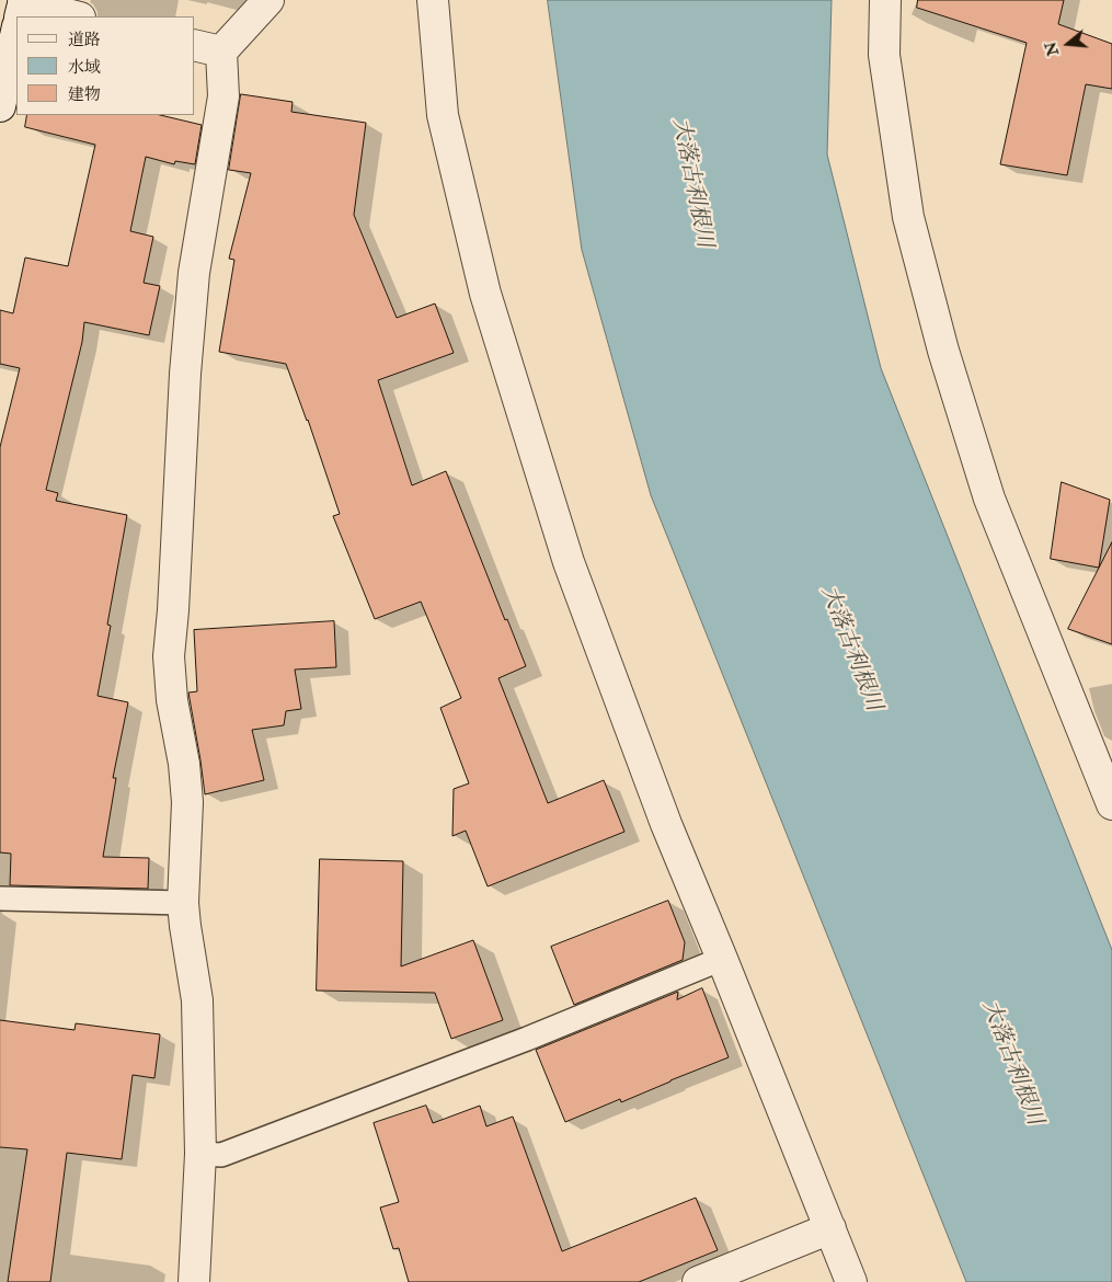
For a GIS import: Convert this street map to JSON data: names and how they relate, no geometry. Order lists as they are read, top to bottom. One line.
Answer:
{"water":["大落古利根川"],"legend":["道路","水域","建物"],"north":"left"}
